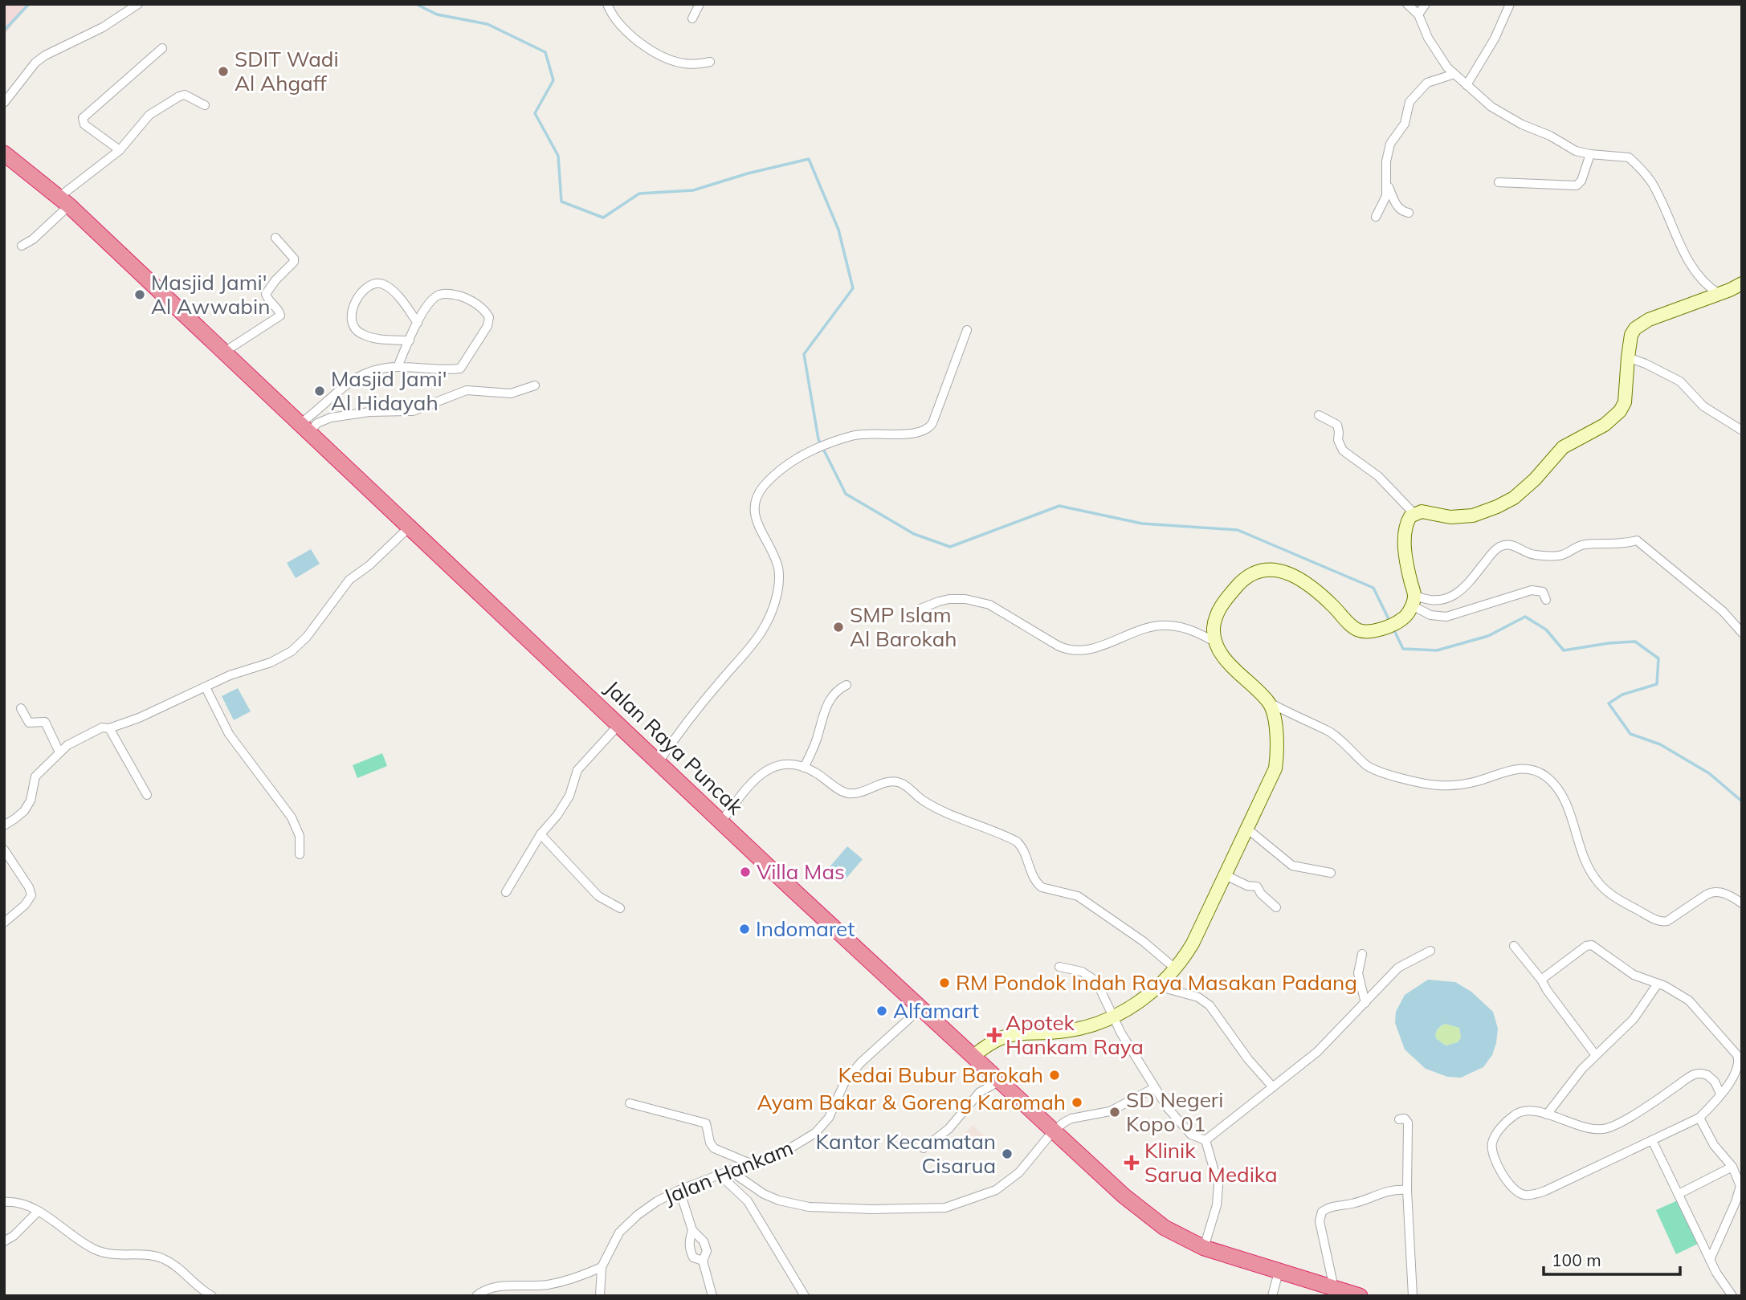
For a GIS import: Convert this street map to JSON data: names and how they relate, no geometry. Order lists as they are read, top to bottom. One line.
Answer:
{"streets":{"highway":["Jalan Raya Puncak"],"street":["Jalan Hankam"]},"crossings":[["Jalan Raya Puncak","Jalan Hankam"]],"places":{"other":["SDIT Wadi Al Ahgaff","Masjid Jami' Al Awwabin","Masjid Jami' Al Hidayah","SMP Islam Al Barokah","Villa Mas","Indomaret","RM Pondok Indah Raya Masakan Padang","Alfamart","Kedai Bubur Barokah","Ayam Bakar & Goreng Karomah","SD Negeri Kopo 01","Kantor Kecamatan Cisarua"],"health":["Apotek Hankam Raya","Klinik Sarua Medika"]},"scale_bar":"100 m"}
